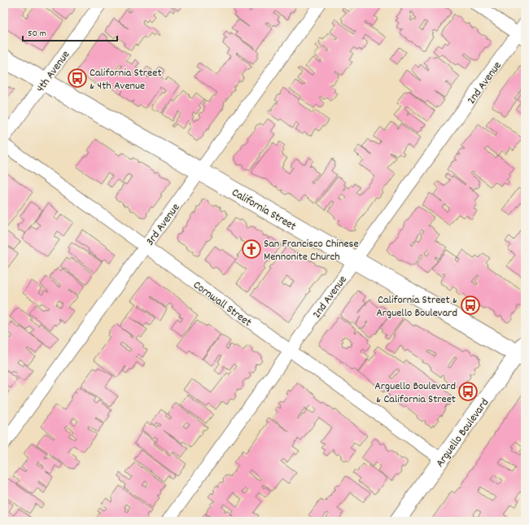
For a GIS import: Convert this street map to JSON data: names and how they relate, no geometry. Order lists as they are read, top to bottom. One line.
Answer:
{"streets":{"main road":["California Street"],"street":["4th Avenue","2nd Avenue","3rd Avenue","Cornwall Street","Arguello Boulevard"]},"crossings":[["4th Avenue","California Street"],["2nd Avenue","California Street"],["2nd Avenue","Cornwall Street"],["California Street","3rd Avenue"],["California Street","Arguello Boulevard"],["3rd Avenue","Cornwall Street"],["Cornwall Street","Arguello Boulevard"]],"places":{"bus stop":["California Street & 4th Avenue","California Street & Arguello Boulevard","Arguello Boulevard & California Street"],"church":["San Francisco Chinese Mennonite Church"]},"scale_bar":"50 m"}
